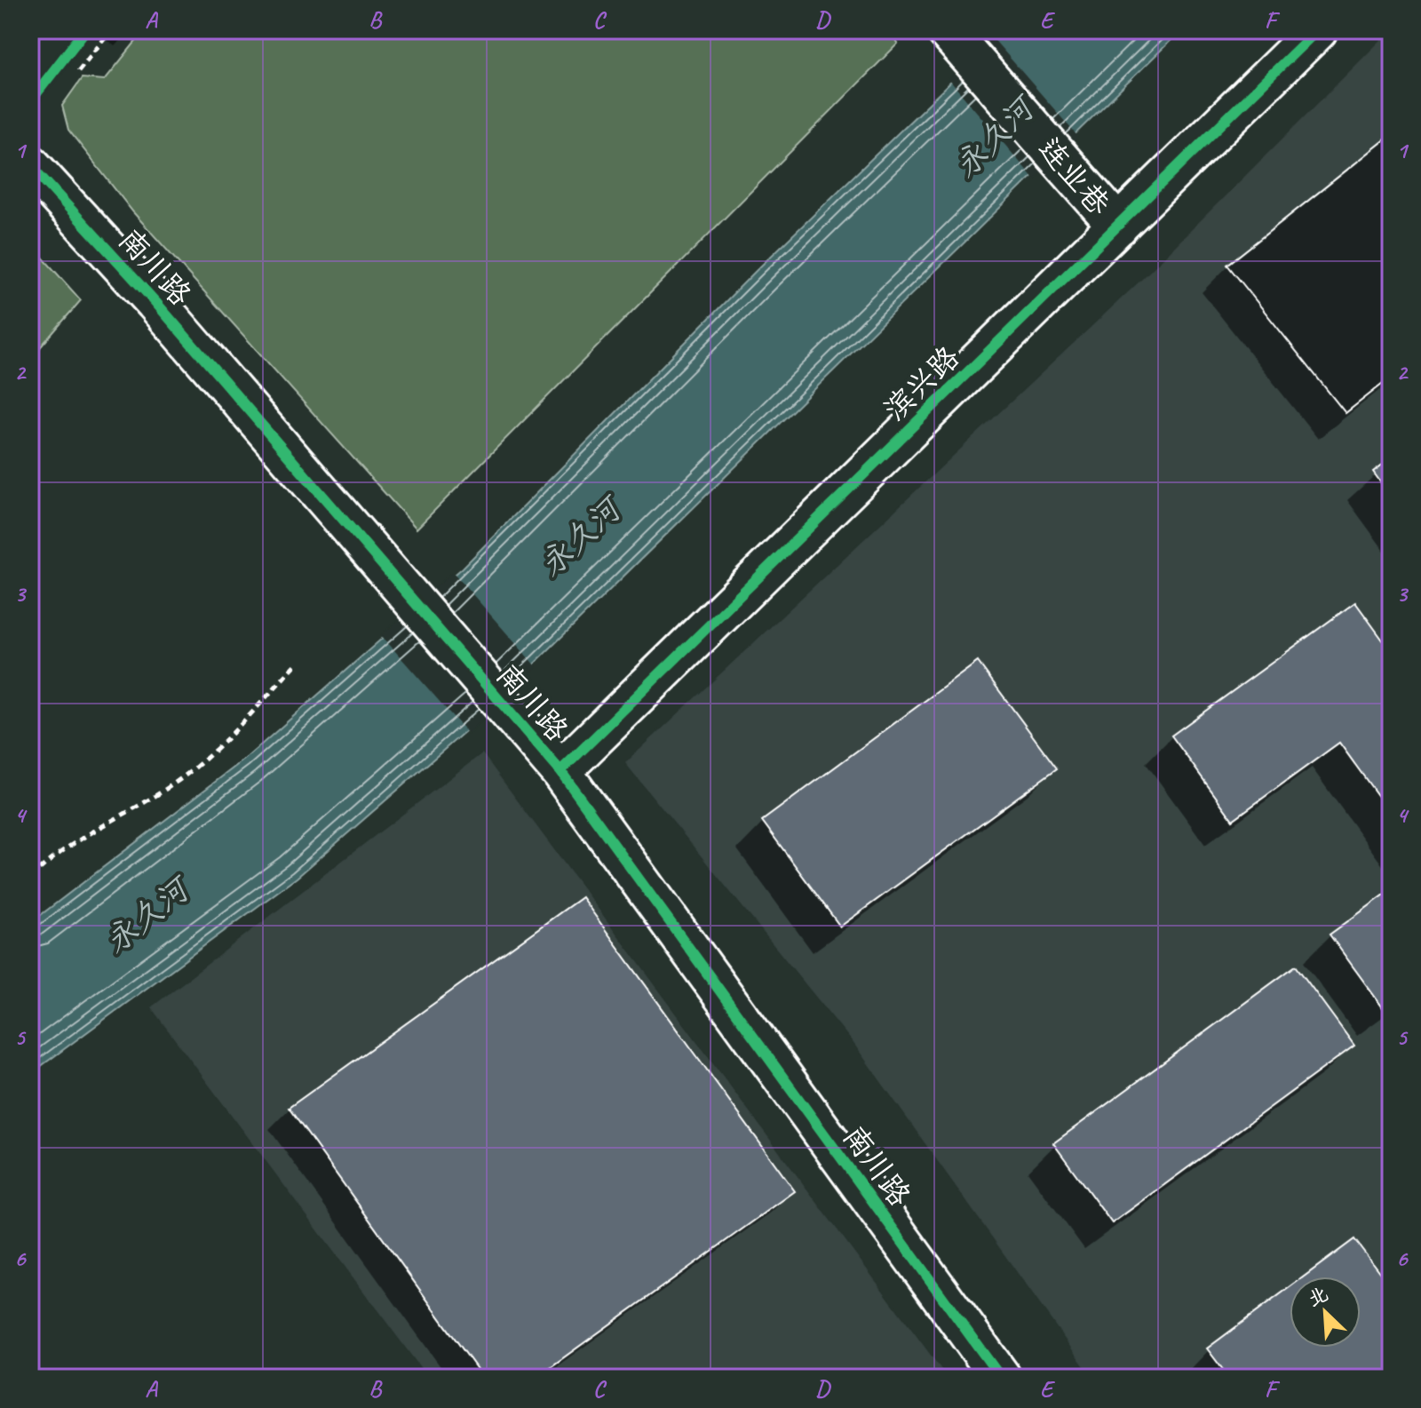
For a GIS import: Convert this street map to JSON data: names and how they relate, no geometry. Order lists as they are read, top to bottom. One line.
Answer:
{"streets":{"street":["连业巷","南川路","滨兴路"]},"crossings":[["连业巷","滨兴路"],["南川路","滨兴路"]],"water":["永久河"],"north":"top left","grid":{"columns":["A","B","C","D","E","F"],"rows":["1","2","3","4","5","6"]}}
